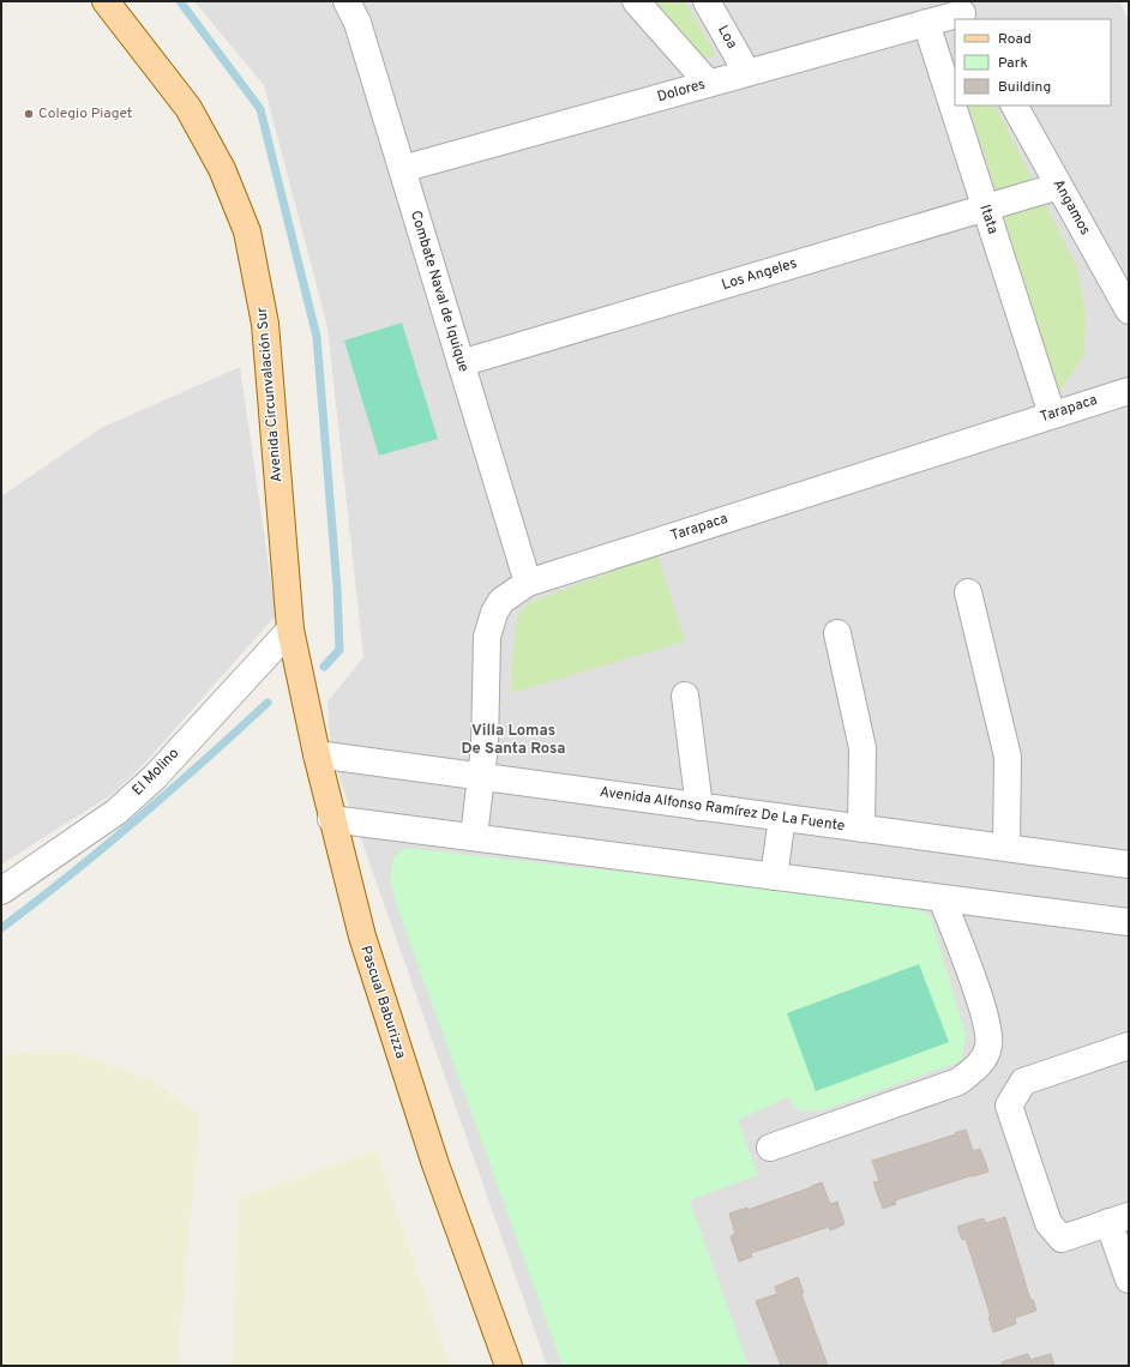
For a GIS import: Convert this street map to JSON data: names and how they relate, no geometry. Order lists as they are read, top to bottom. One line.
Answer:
{"streets":{"main road":["Avenida Circunvalación Sur","Pascual Baburizza"],"street":["Loa","Dolores","Angamos","Itata","Los Angeles","Combate Naval de Iquique","Tarapaca","El Molino","Avenida Alfonso Ramírez De La Fuente"]},"crossings":[["Loa","Dolores"],["Dolores","Itata"],["Dolores","Combate Naval de Iquique"],["Angamos","Los Angeles"],["Itata","Los Angeles"],["Itata","Tarapaca"],["Los Angeles","Combate Naval de Iquique"],["Combate Naval de Iquique","Tarapaca"],["Avenida Circunvalación Sur","El Molino"],["Avenida Circunvalación Sur","Pascual Baburizza"],["Tarapaca","Avenida Alfonso Ramírez De La Fuente"],["El Molino","Pascual Baburizza"],["Avenida Alfonso Ramírez De La Fuente","Pascual Baburizza"]],"districts":["Villa Lomas De Santa Rosa"],"places":["Colegio Piaget"],"legend":["Road","Park","Building"]}
